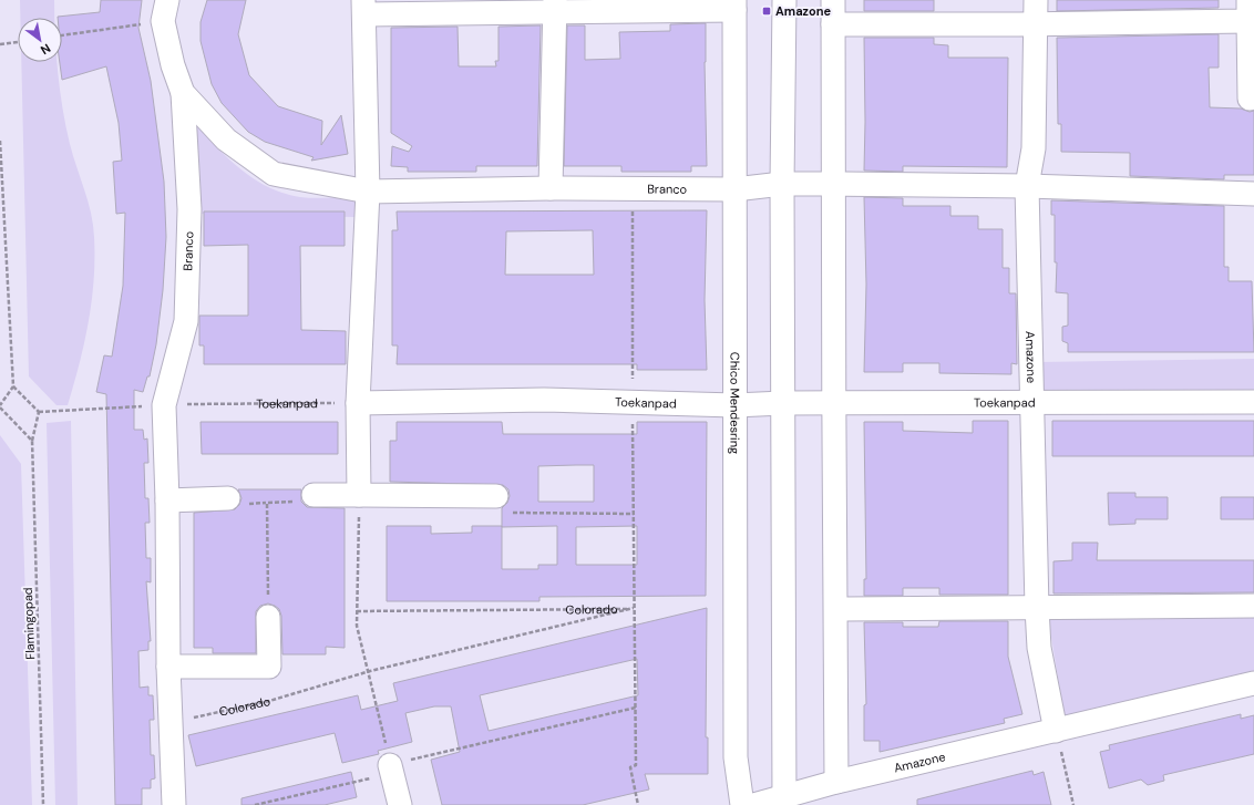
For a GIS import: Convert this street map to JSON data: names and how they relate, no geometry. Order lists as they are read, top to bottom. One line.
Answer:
{"streets":{"street":["Branco","Amazone","Toekanpad","Chico Mendesring"],"path":["Colorado","Flamingopad"]},"crossings":[["Branco","Toekanpad"],["Branco","Chico Mendesring"],["Amazone","Toekanpad"],["Toekanpad","Chico Mendesring"],["Toekanpad","Flamingopad"]],"places":{"transit":["Amazone"]},"north":"bottom right"}
